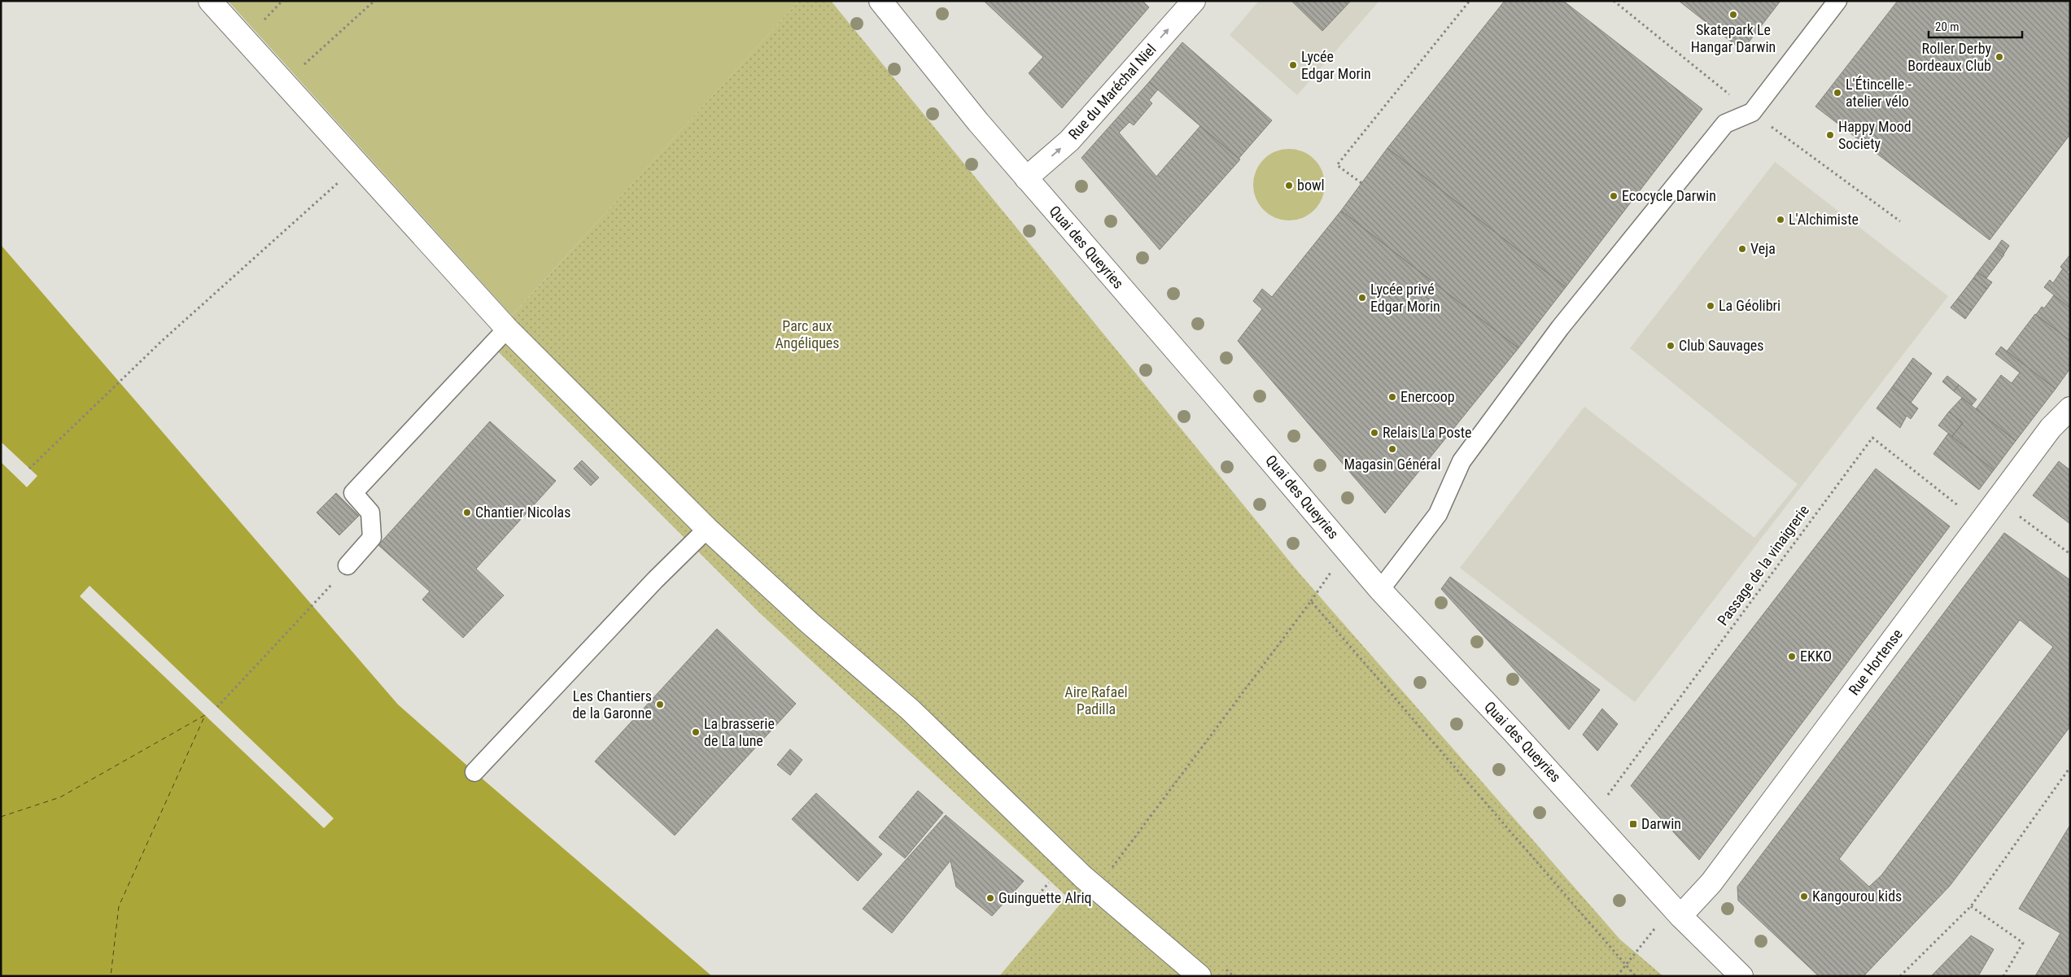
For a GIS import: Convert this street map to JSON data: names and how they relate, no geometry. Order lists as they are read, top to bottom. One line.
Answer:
{"streets":{"street":["Rue du Maréchal Niel","Quai des Queyries","Rue Hortense"],"path":["Passage de la vinaigrerie"]},"crossings":[["Rue du Maréchal Niel","Quai des Queyries"],["Quai des Queyries","Passage de la vinaigrerie"],["Quai des Queyries","Rue Hortense"],["Passage de la vinaigrerie","Rue Hortense"]],"one_way":["Rue du Maréchal Niel"],"parks":["Parc aux Angéliques","Aire Rafael Padilla"],"places":{"other":["Skatepark Le Hangar Darwin","Roller Derby Bordeaux Club","Lycée Edgar Morin","L'Étincelle - atelier vélo","Happy Mood Society","bowl","Ecocycle Darwin","L'Alchimiste","Veja","Lycée privé Edgar Morin","La Géolibri","Club Sauvages","Enercoop","Relais La Poste","Magasin Général","Chantier Nicolas","EKKO","Les Chantiers de la Garonne","La brasserie de La lune","Kangourou kids","Guinguette Alriq"],"transit":["Darwin"]},"scale_bar":"20 m"}
